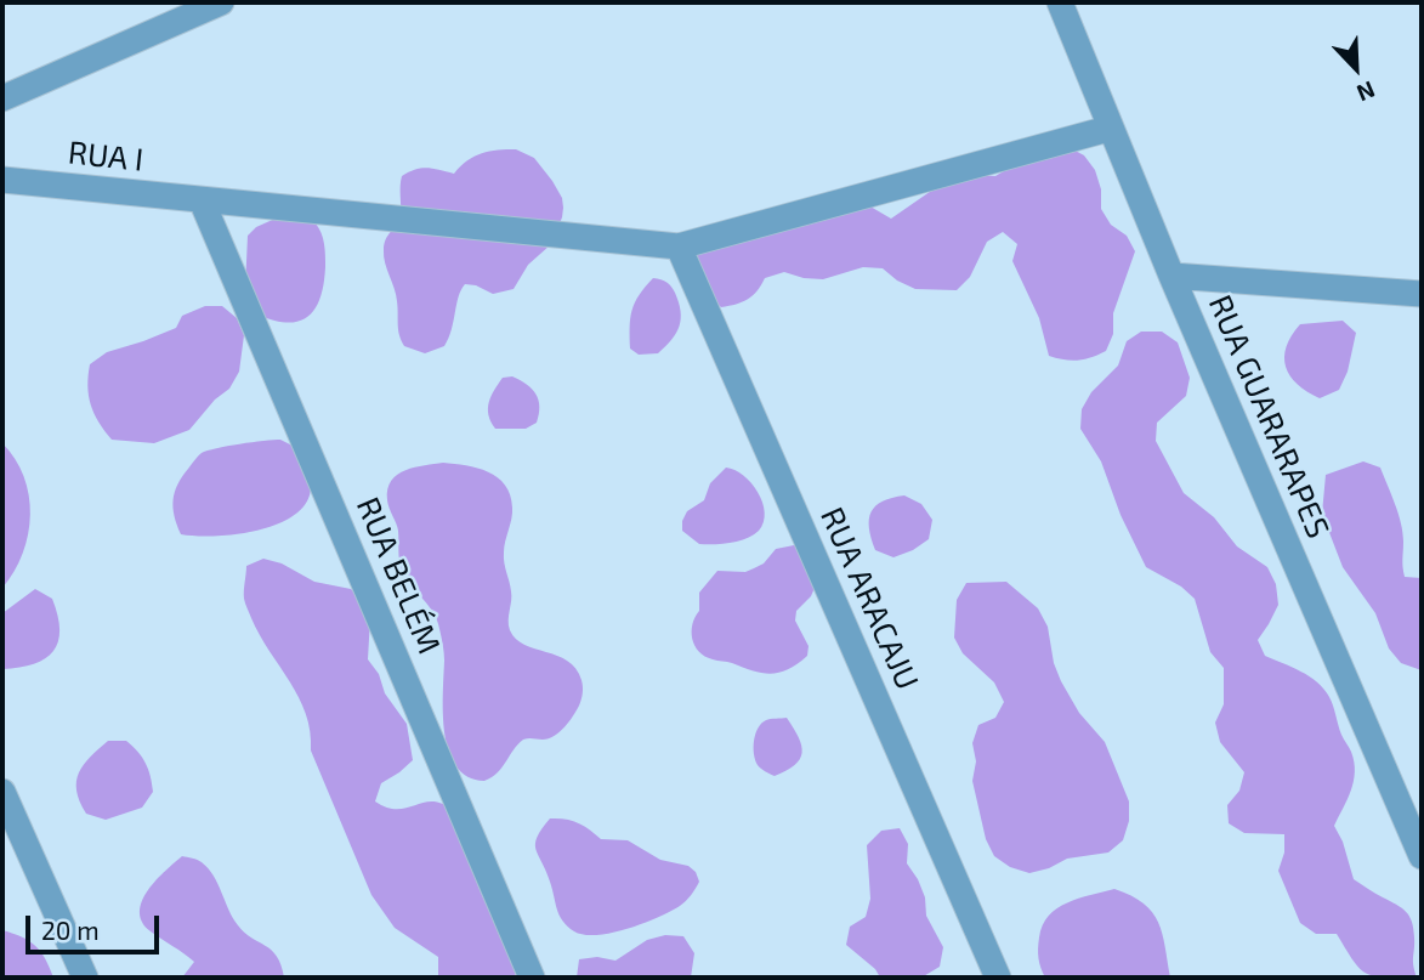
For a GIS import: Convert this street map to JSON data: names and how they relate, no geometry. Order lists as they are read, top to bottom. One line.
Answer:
{"streets":{"street":["RUA I","RUA GUARARAPES","RUA BELÉM","RUA ARACAJU"]},"crossings":[["RUA I","RUA BELÉM"],["RUA I","RUA ARACAJU"]],"scale_bar":"20 m","north":"bottom right"}
